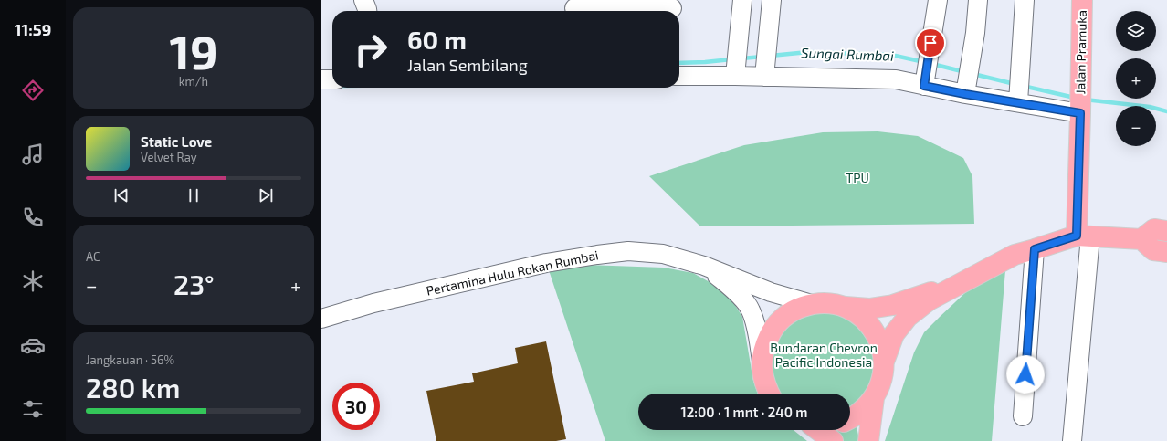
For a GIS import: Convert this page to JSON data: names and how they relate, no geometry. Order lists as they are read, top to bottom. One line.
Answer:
{"streets":{"main road":["Jalan Pramuka"],"street":["Pertamina Hulu Rokan Rumbai"]},"water":["Sungai Rumbai"],"parks":["TPU","Bundaran Chevron Pacific Indonesia"],"page":{"tabs":"11:59","tile":[["19","km/h"],"AC",["Jangkauan · 56%","280 km"]],"map_buttons":["+","−"],"turn":["60 m","Jalan Sembilang"],"song":["Static Love","Velvet Ray"],"heat":["−","23°","+"],"limit":"30","trip":"12:00 · 1 mnt · 240 m"}}
